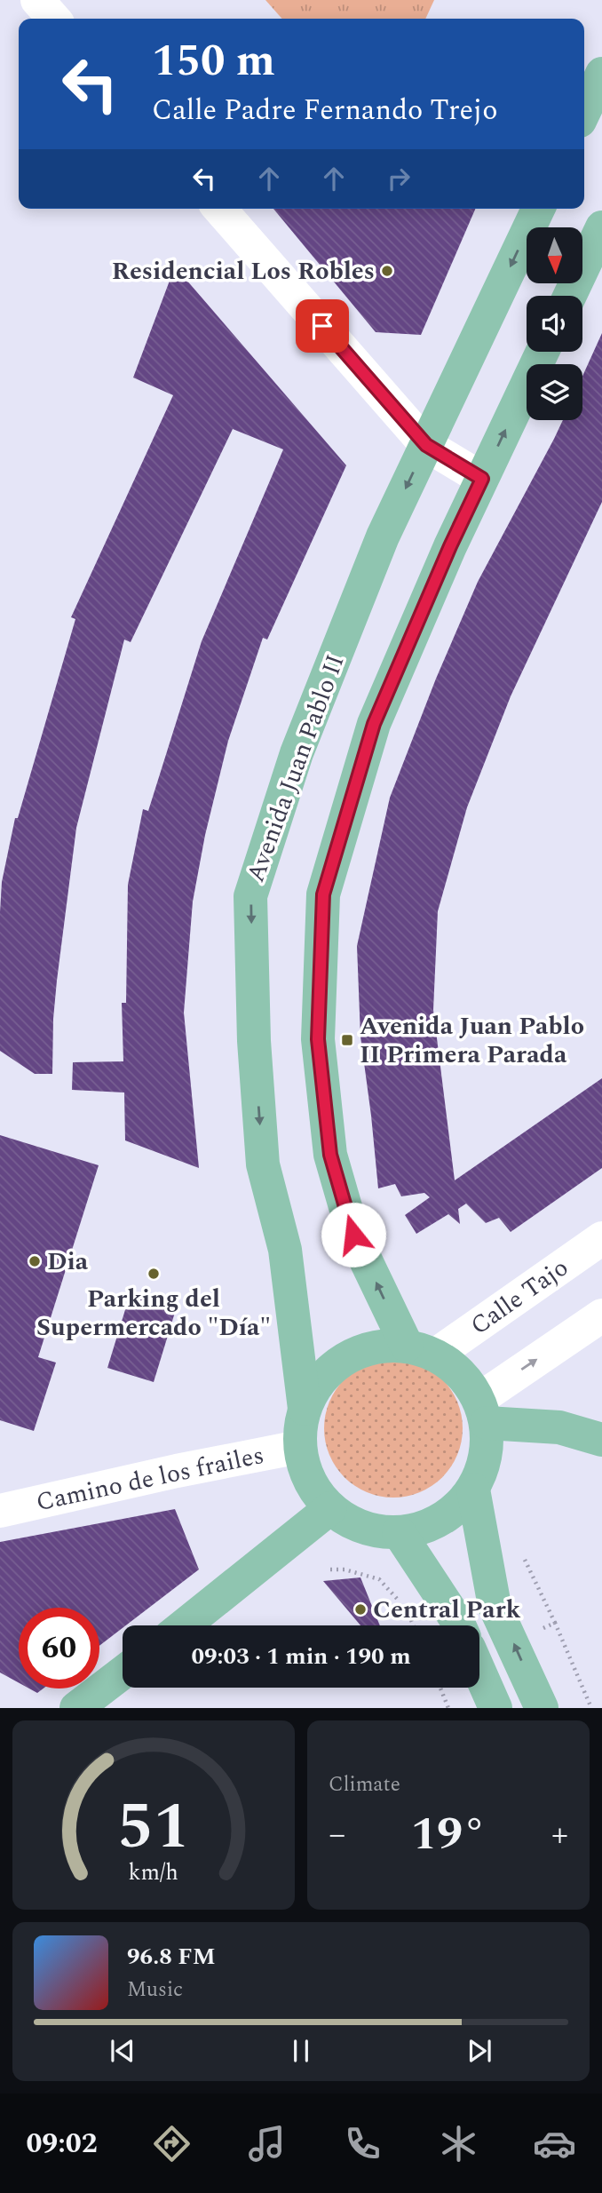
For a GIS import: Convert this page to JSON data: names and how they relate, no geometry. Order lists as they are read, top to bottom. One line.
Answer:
{"streets":{"main road":["Avenida Juan Pablo II"],"street":["Calle Tajo","Camino de los frailes"]},"crossings":[["Avenida Juan Pablo II","Calle Tajo"],["Avenida Juan Pablo II","Camino de los frailes"],["Calle Tajo","Camino de los frailes"]],"places":{"other":["Residencial Los Robles","Dia","Parking del Supermercado \"Día\"","Central Park"],"transit":["Avenida Juan Pablo II Primera Parada"]},"north":"bottom","page":{"turn":["150 m","Calle Padre Fernando Trejo"],"limit":"60","trip":"09:03 · 1 min · 190 m","tile":"Climate","heat":["−","19°","+"],"song":["96.8 FM","Music"],"tabs":"09:02","gauge":["51","km/h"]}}
